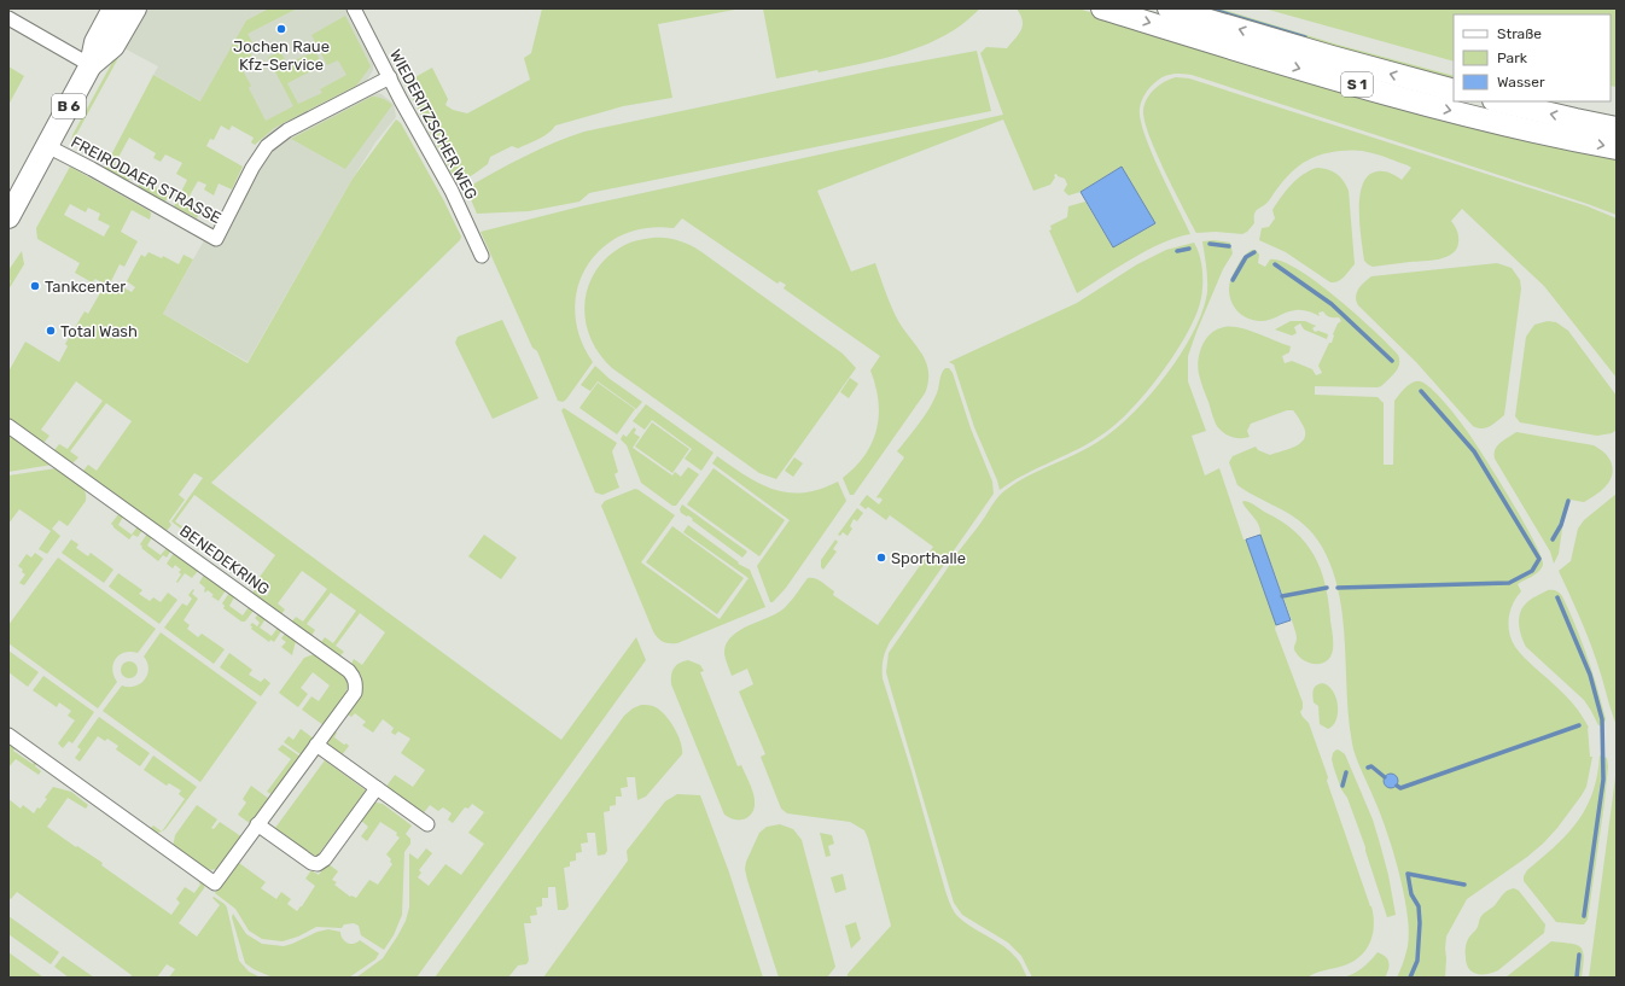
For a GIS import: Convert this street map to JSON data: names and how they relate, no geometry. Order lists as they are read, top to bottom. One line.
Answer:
{"streets":{"main road":["S 1","B 6"],"street":["WIEDERITZSCHER WEG","FREIRODAER STRASSE","BENEDEKRING"]},"crossings":[["B 6","FREIRODAER STRASSE"],["WIEDERITZSCHER WEG","FREIRODAER STRASSE"]],"places":["Jochen Raue Kfz-Service","Tankcenter","Total Wash","Sporthalle"],"legend":["Straße","Park","Wasser"]}
